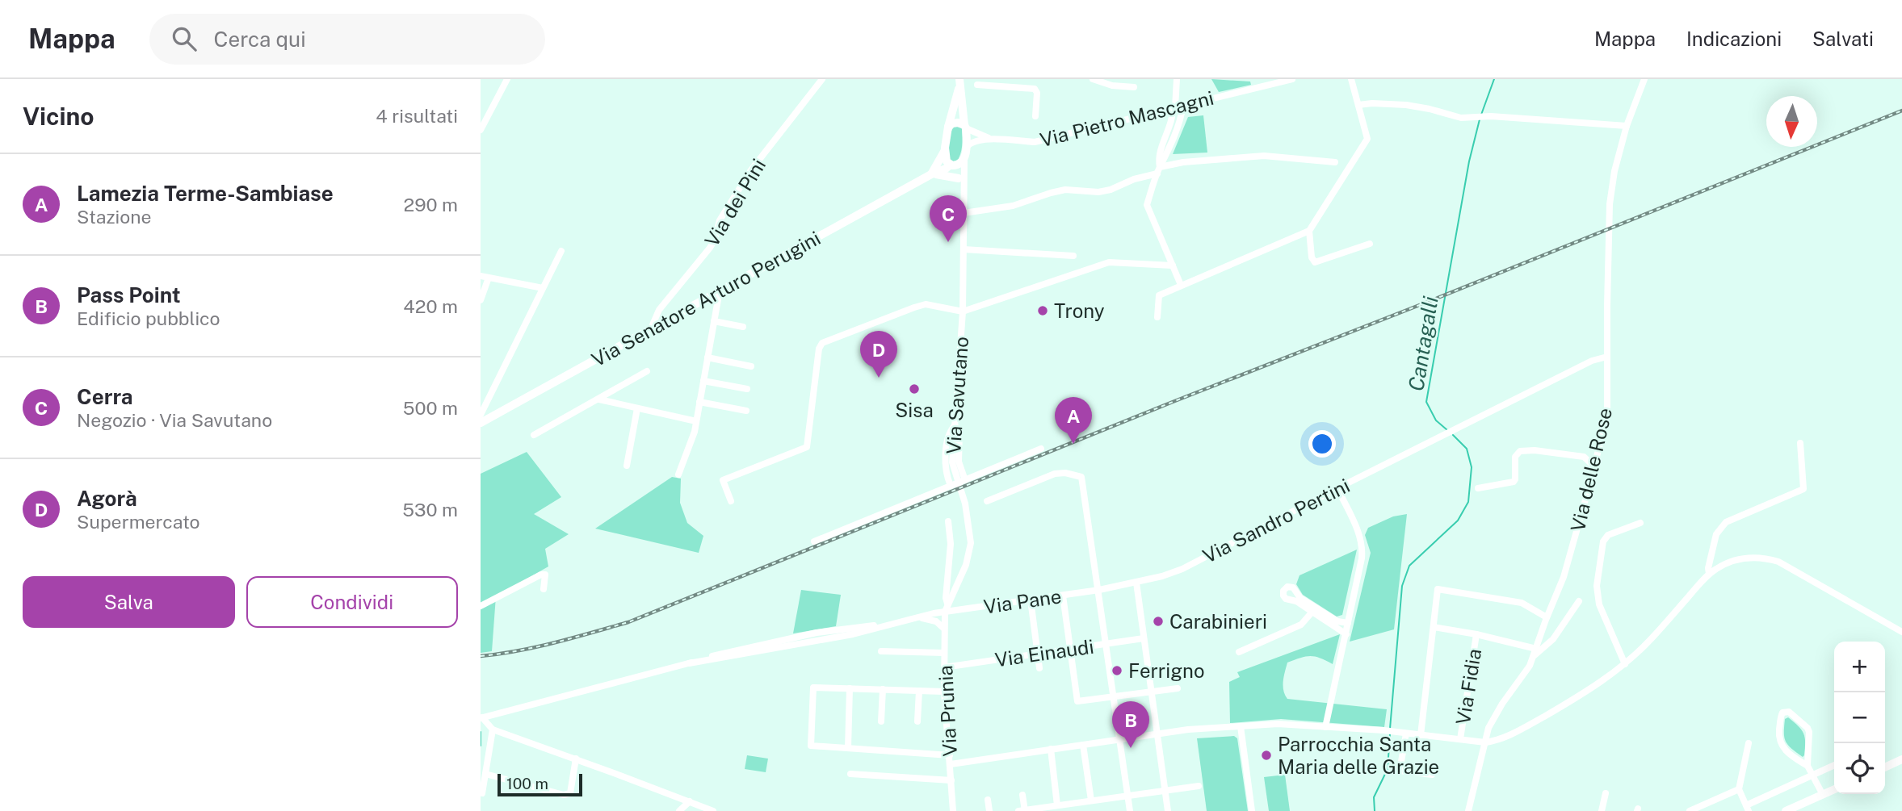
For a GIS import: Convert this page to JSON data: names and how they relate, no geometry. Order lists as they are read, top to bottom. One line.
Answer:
{"streets":{"street":["Via Pietro Mascagni","Via dei Pini","Via Senatore Arturo Perugini","Via Savutano","Via delle Rose","Via Sandro Pertini","Via Pane","Via Einaudi","Via Fidia","Via Prunia"]},"crossings":[["Via dei Pini","Via Senatore Arturo Perugini"],["Via Senatore Arturo Perugini","Via Savutano"],["Via Savutano","Via Prunia"],["Via delle Rose","Via Sandro Pertini"],["Via Sandro Pertini","Via Pane"],["Via Pane","Via Prunia"],["Via Einaudi","Via Prunia"]],"water":["Cantagalli"],"places":["Trony","Sisa","Carabinieri","Ferrigno","Parrocchia Santa Maria delle Grazie"],"scale_bar":"100 m","north":"bottom","page":{"header":"Mappa","search":"Cerca qui","nav":["Mappa","Indicazioni","Salvati"],"heading":["Vicino","4 risultati"],"list":[{"mark":"A","name":"Lamezia Terme-Sambiase","note":"Stazione","value":"290 m"},{"mark":"B","name":"Pass Point","note":"Edificio pubblico","value":"420 m"},{"mark":"C","name":"Cerra","note":"Negozio · Via Savutano","value":"500 m"},{"mark":"D","name":"Agorà","note":"Supermercato","value":"530 m"}],"pins":["C","D","A","B"],"buttons":["Salva","Condividi"],"map_buttons":["+","−"],"scale":"100 m"}}
